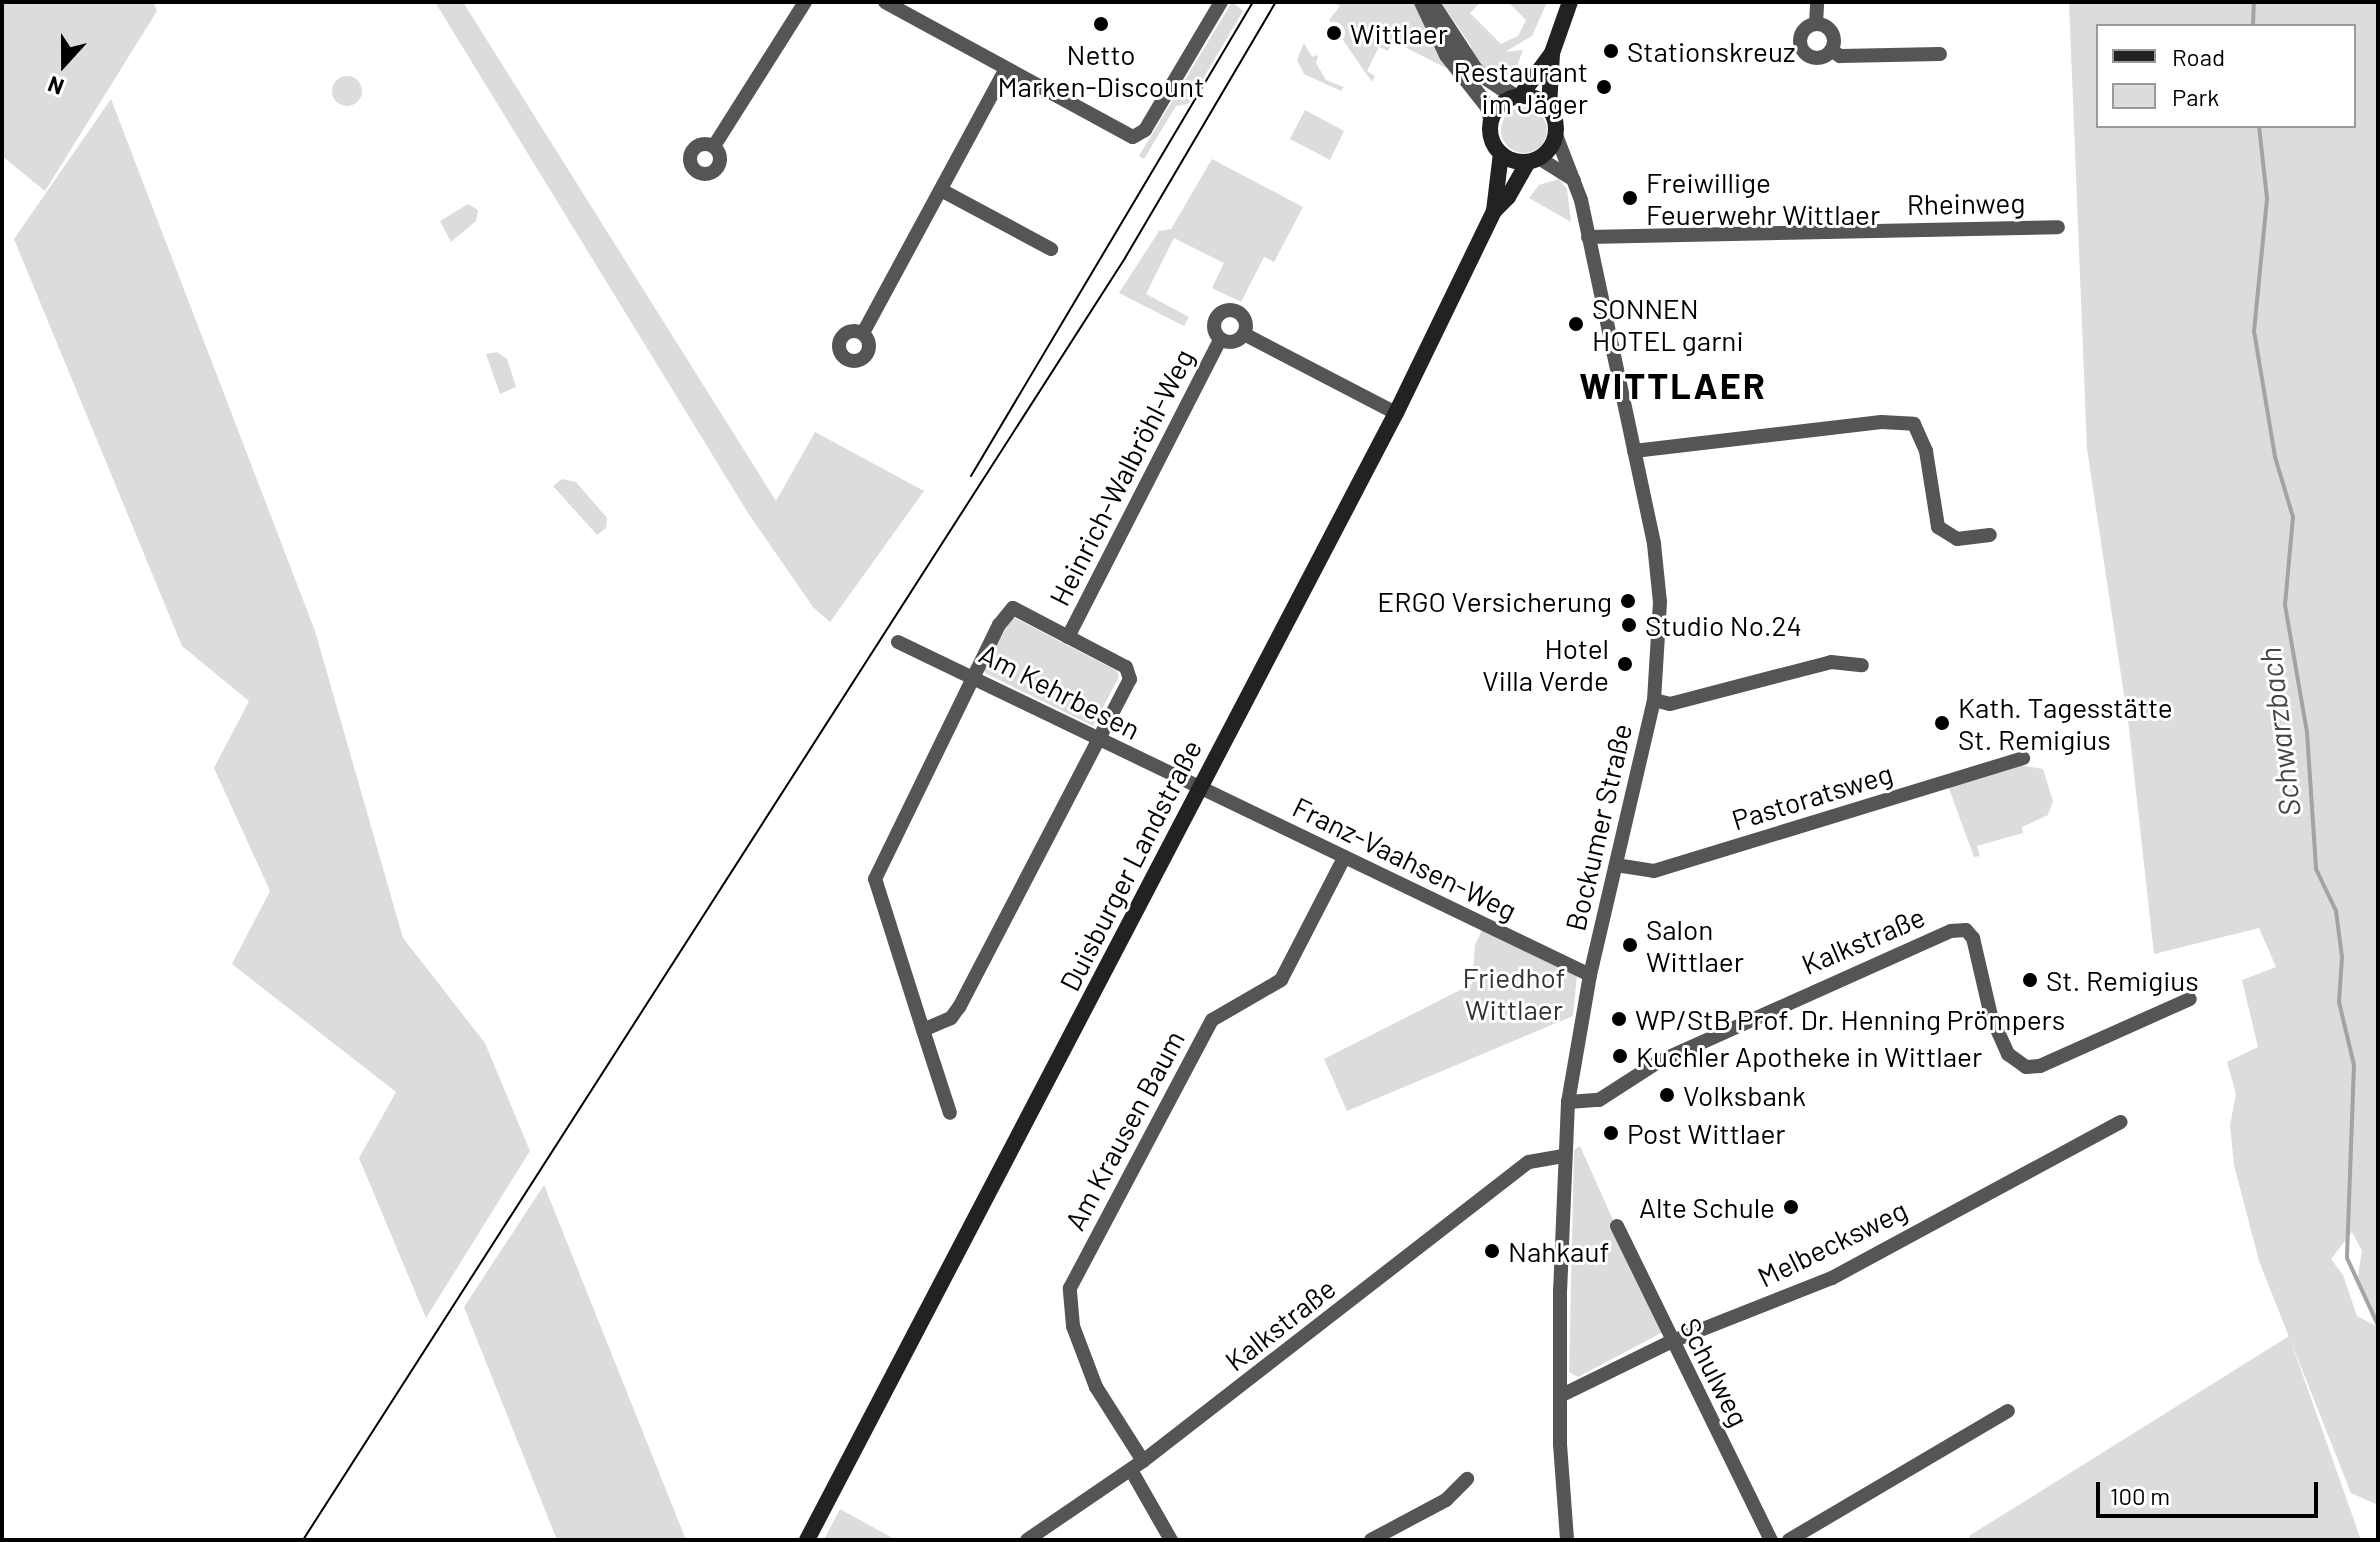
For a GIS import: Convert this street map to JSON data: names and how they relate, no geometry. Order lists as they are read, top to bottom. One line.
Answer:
{"streets":{"main road":["Duisburger Landstraße"],"street":["Rheinweg","Heinrich-Walbröhl-Weg","Am Kehrbesen","Pastoratsweg","Bockumer Straße","Franz-Vaahsen-Weg","Kalkstraße","Am Krausen Baum","Melbecksweg","Schulweg"]},"crossings":[["Rheinweg","Bockumer Straße"],["Heinrich-Walbröhl-Weg","Am Kehrbesen"],["Heinrich-Walbröhl-Weg","Duisburger Landstraße"],["Am Kehrbesen","Franz-Vaahsen-Weg"],["Am Kehrbesen","Duisburger Landstraße"],["Pastoratsweg","Bockumer Straße"],["Bockumer Straße","Franz-Vaahsen-Weg"],["Bockumer Straße","Duisburger Landstraße"],["Bockumer Straße","Kalkstraße"],["Bockumer Straße","Melbecksweg"],["Franz-Vaahsen-Weg","Duisburger Landstraße"],["Franz-Vaahsen-Weg","Am Krausen Baum"],["Kalkstraße","Am Krausen Baum"],["Melbecksweg","Schulweg"]],"districts":["WITTLAER"],"water":["Schwarzbach"],"parks":["Friedhof Wittlaer"],"places":["Netto Marken-Discount","Wittlaer","Stationskreuz","Restaurant im Jäger","Freiwillige Feuerwehr Wittlaer","SONNEN HOTEL garni","ERGO Versicherung","Studio No.24","Hotel Villa Verde","Kath. Tagesstätte St. Remigius","Salon Wittlaer","St. Remigius","WP/StB Prof. Dr. Henning Prömpers","Kuchler Apotheke in Wittlaer","Volksbank","Post Wittlaer","Alte Schule","Nahkauf"],"legend":["Road","Park"],"scale_bar":"100 m","north":"bottom"}
